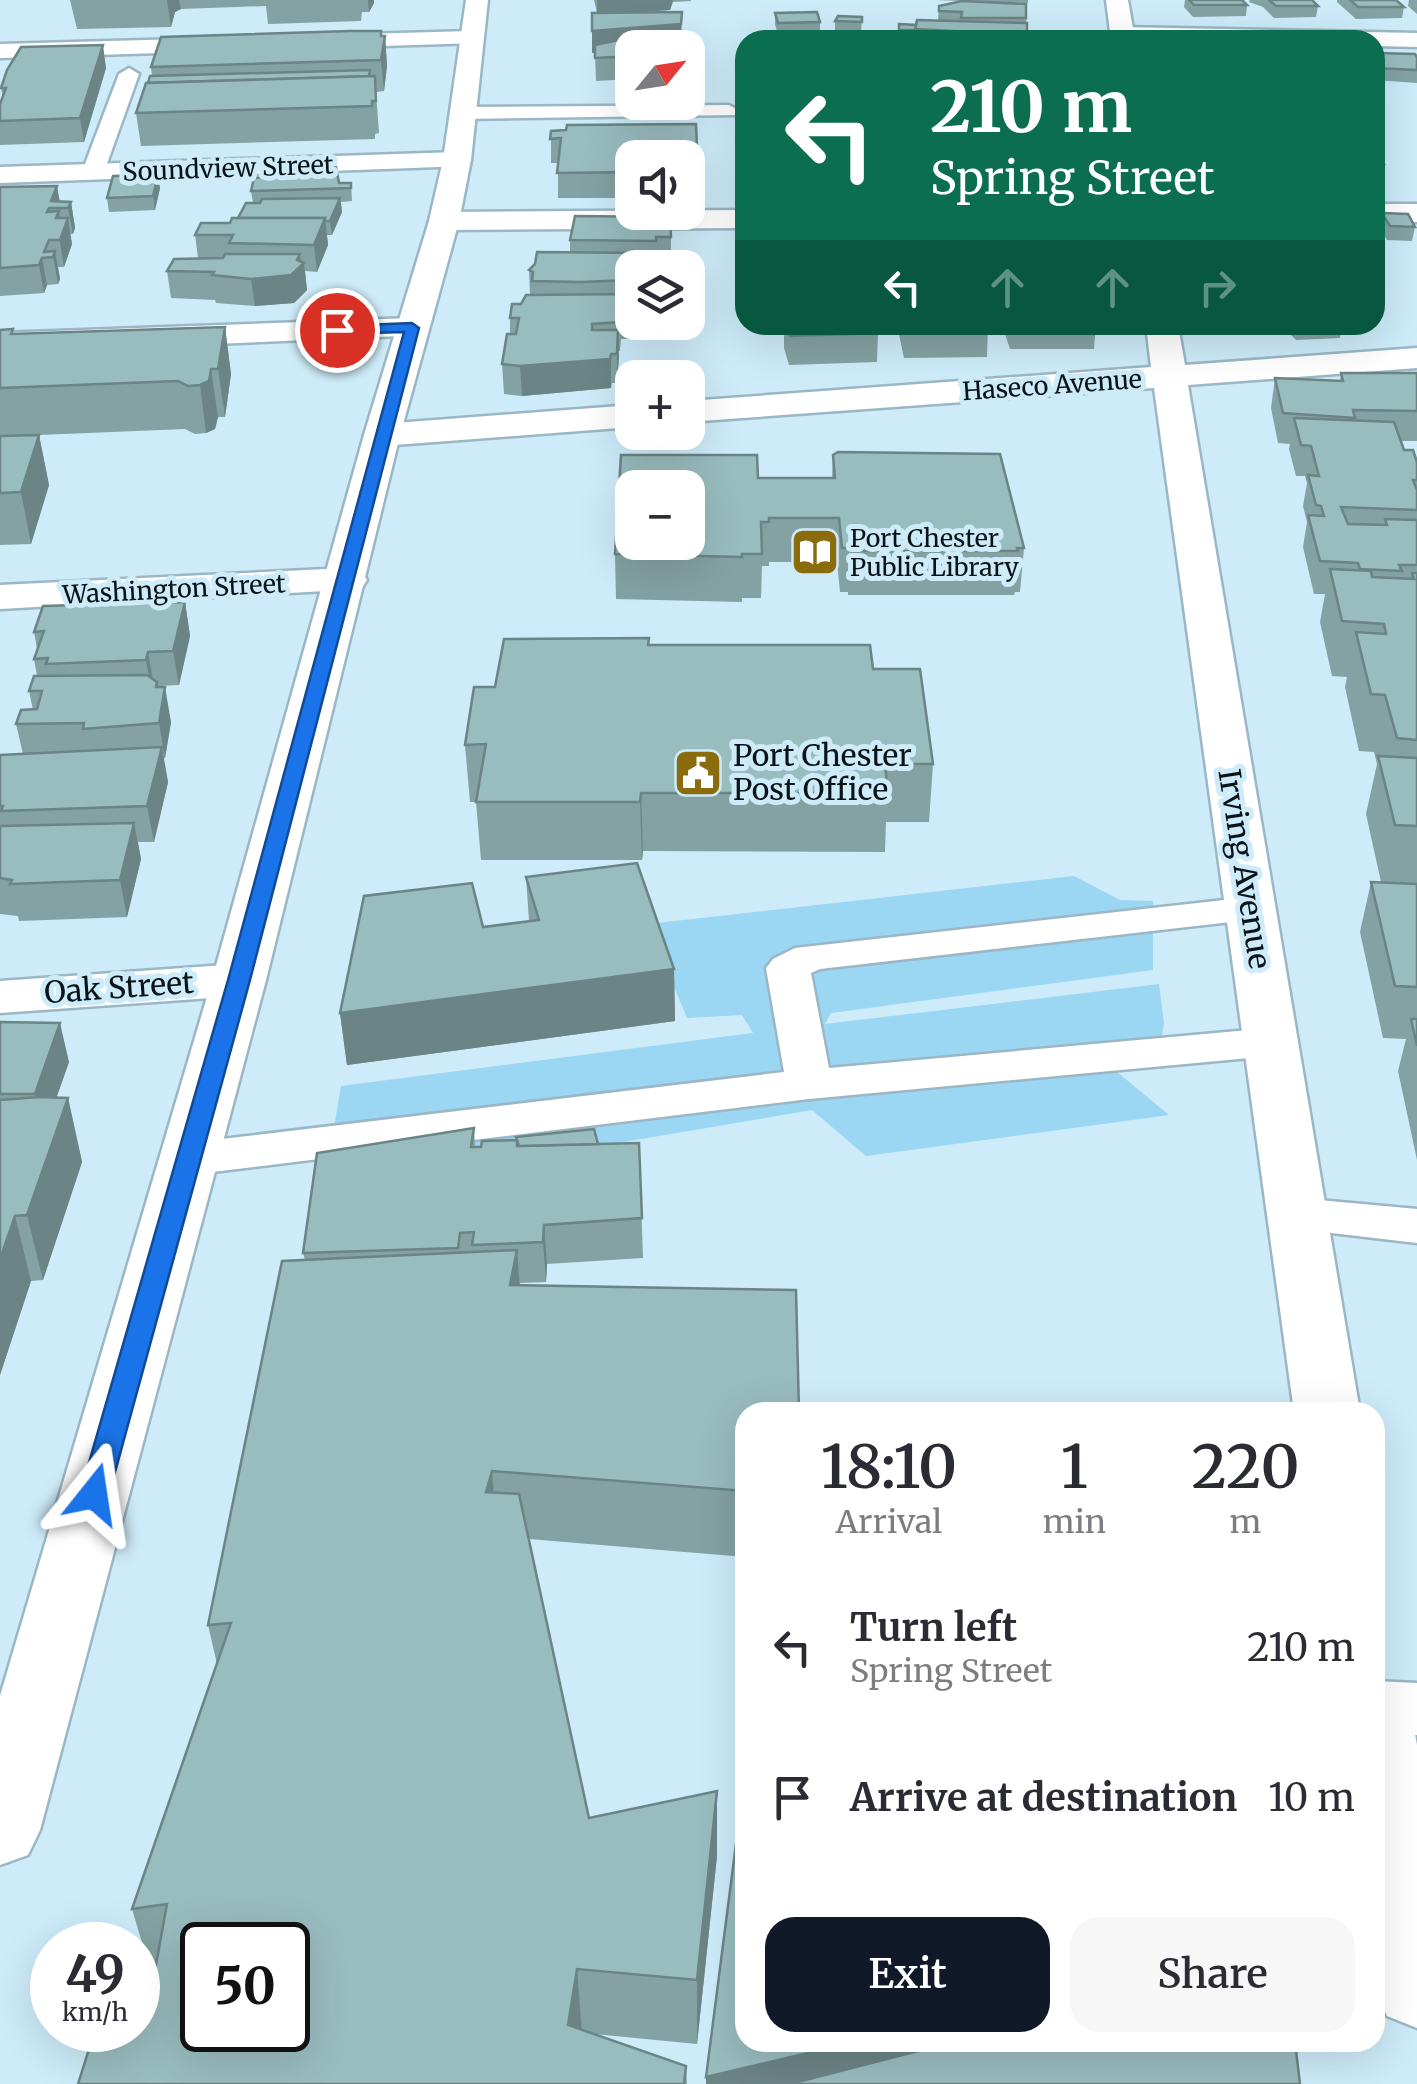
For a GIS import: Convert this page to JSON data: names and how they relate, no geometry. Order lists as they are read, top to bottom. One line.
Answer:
{"streets":{"street":["Soundview Street","Haseco Avenue","Washington Street","Irving Avenue","Oak Street"]},"crossings":[["Haseco Avenue","Irving Avenue"]],"places":{"library":["Port Chester Public Library"],"public building":["Port Chester Post Office"]},"north":"top right","page":{"map_buttons":["+","−"],"turn":["210 m","Spring Street"],"eta":["18:10","Arrival","1","min","220","m"],"list":[{"name":"Turn left","note":"Spring Street","value":"210 m"},{"name":"Arrive at destination","value":"10 m"}],"buttons":["Exit","Share"],"speed":"49 km/h","limit":"50"}}
